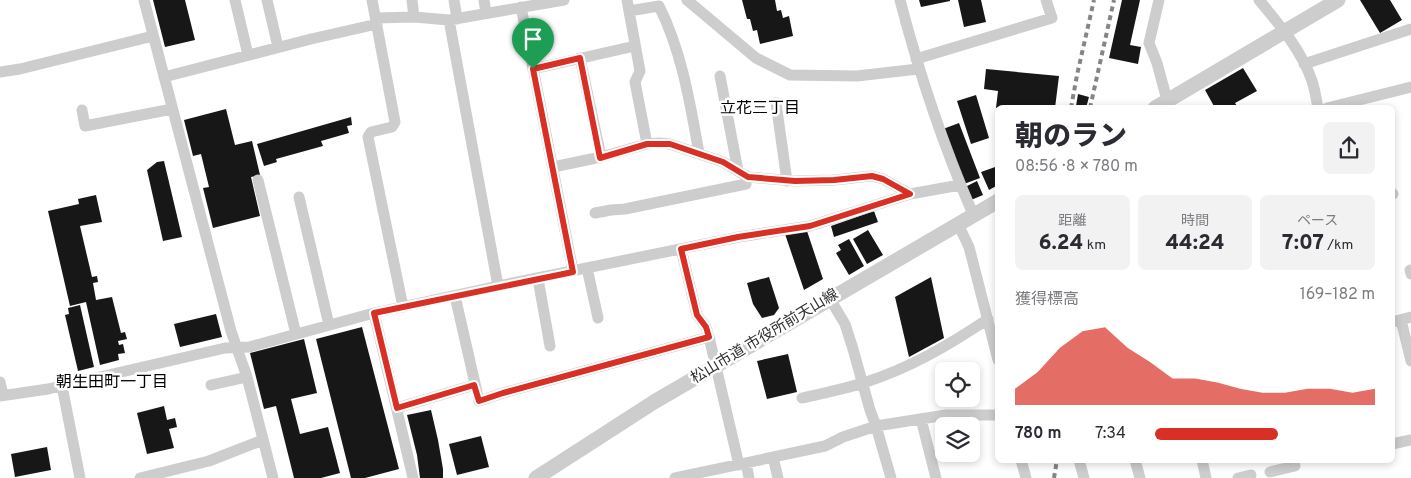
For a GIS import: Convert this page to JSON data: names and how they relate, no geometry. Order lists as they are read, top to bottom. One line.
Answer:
{"streets":{"street":["松山市道 市役所前天山線"]},"districts":["立花三丁目","朝生田町一丁目"],"page":{"heading":["朝のラン","08:56 · 8 × 780 m"],"stats":[["距離","6.24 km"],["時間","44:24"],["ペース","7:07 /km"]],"chart":["獲得標高","169–182 m"],"list":[{"name":"780 m","note":"7:34"}]}}
